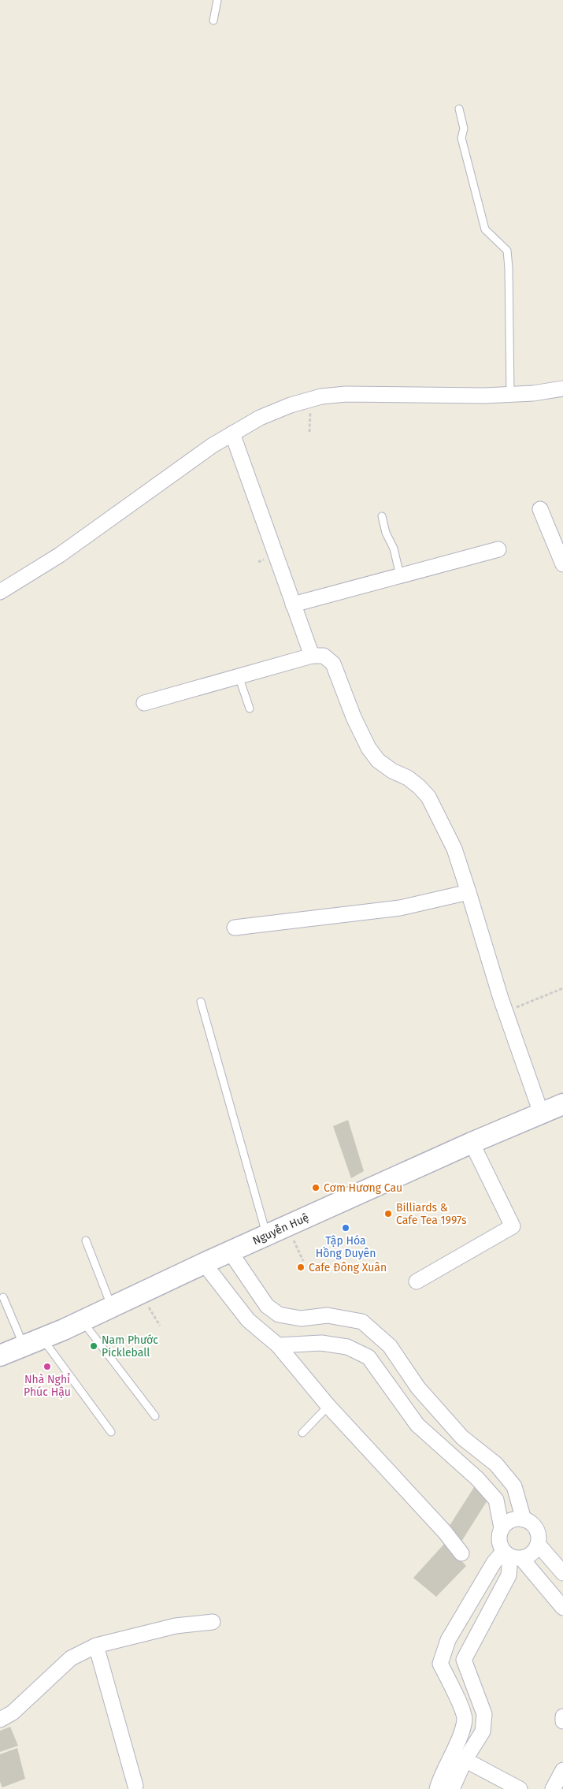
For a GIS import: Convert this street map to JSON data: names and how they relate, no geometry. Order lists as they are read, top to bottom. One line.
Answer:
{"streets":{"street":["Nguyễn Huệ"]},"places":["Cơm Hương Cau","Billiards & Cafe Tea 1997s","Tập Hóa Hồng Duyên","Cafe Đông Xuân","Nam Phước Pickleball","Nhà Nghỉ Phúc Hậu"]}
